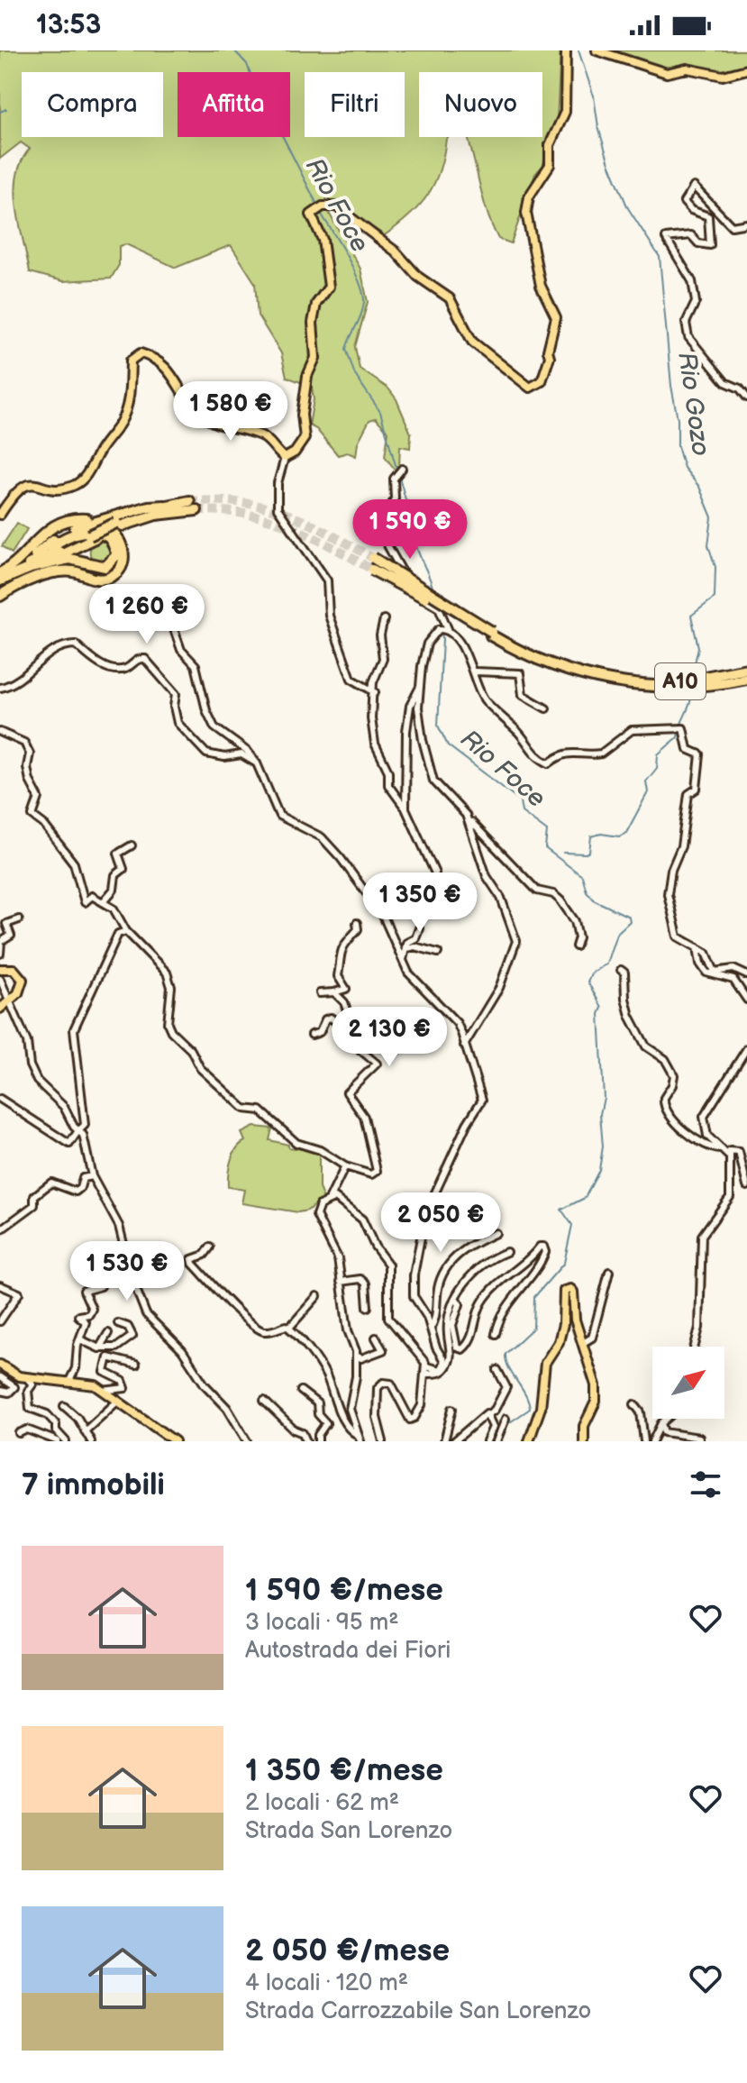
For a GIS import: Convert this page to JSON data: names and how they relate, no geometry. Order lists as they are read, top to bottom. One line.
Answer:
{"streets":{"highway":["A10"]},"water":["Rio Foce","Rio Gozo"],"north":"top right","page":{"status":"13:53","chip":["Compra","Affitta","Filtri","Nuovo"],"price":["1 580 €","1 590 €","1 260 €","1 350 €","2 130 €","2 050 €","1 530 €"],"heading":"7 immobili","list":[{"name":"1 590 €/mese","note":"3 locali · 95 m² · Autostrada dei Fiori"},{"name":"1 350 €/mese","note":"2 locali · 62 m² · Strada San Lorenzo"},{"name":"2 050 €/mese","note":"4 locali · 120 m² · Strada Carrozzabile San Lorenzo"}]}}
